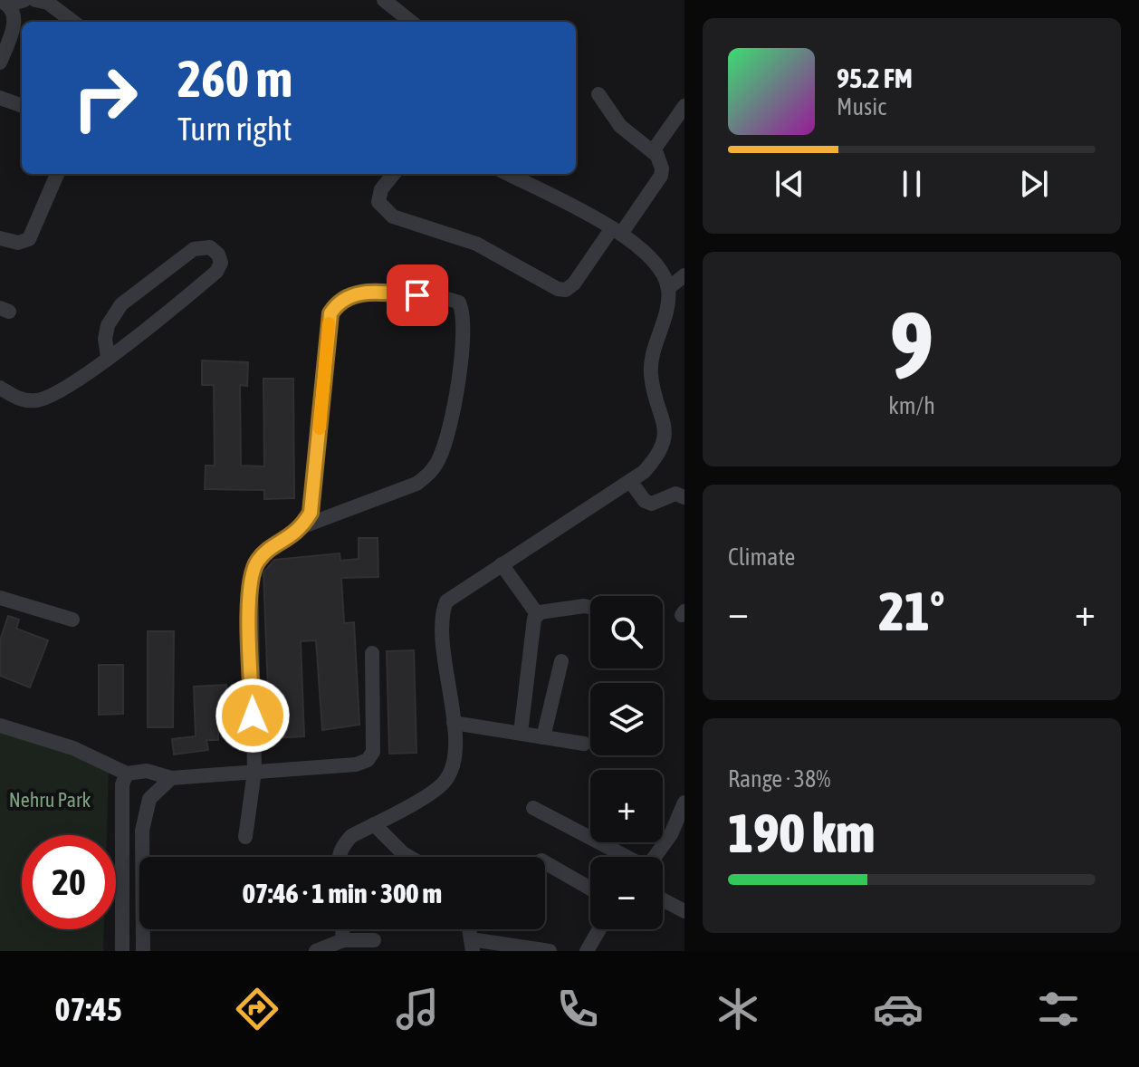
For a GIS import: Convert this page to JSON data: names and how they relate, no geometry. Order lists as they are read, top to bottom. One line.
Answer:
{"parks":["Nehru Park"],"page":{"turn":["260 m","Turn right"],"song":["95.2 FM","Music"],"tile":[["9","km/h"],"Climate",["Range · 38%","190 km"]],"heat":["−","21°","+"],"map_buttons":["+","−"],"limit":"20","trip":"07:46 · 1 min · 300 m","tabs":"07:45"}}
